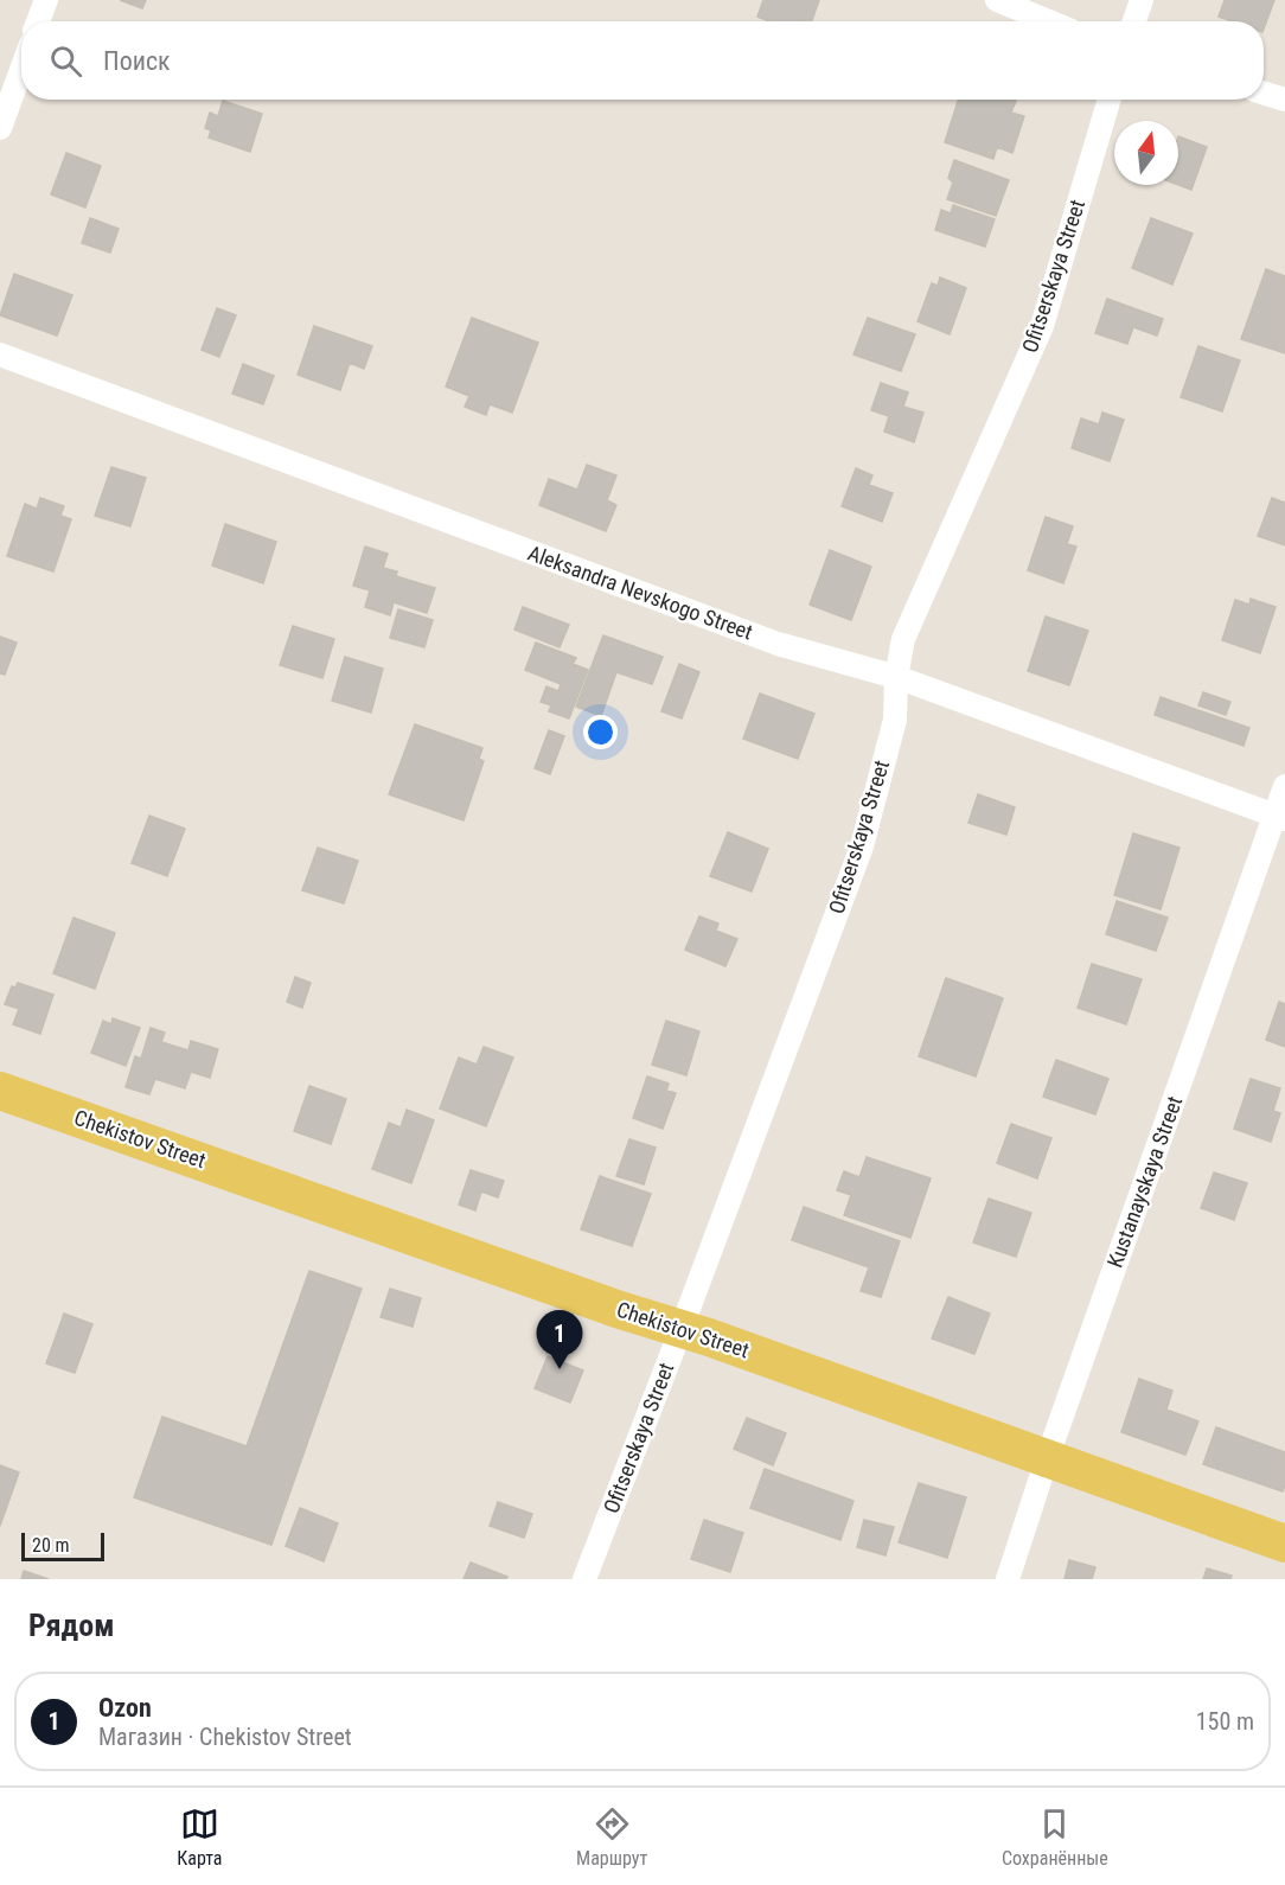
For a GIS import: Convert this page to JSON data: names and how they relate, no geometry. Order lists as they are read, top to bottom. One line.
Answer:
{"streets":{"main road":["Chekistov Street"],"street":["Ofitserskaya Street","Aleksandra Nevskogo Street","Kustanayskaya Street"]},"crossings":[["Ofitserskaya Street","Aleksandra Nevskogo Street"],["Ofitserskaya Street","Chekistov Street"],["Aleksandra Nevskogo Street","Kustanayskaya Street"],["Chekistov Street","Kustanayskaya Street"]],"scale_bar":"20 m","north":"top","page":{"search":"Поиск","pins":"1","scale":"20 m","heading":"Рядом","list":[{"mark":"1","name":"Ozon","note":"Магазин · Chekistov Street","value":"150 m"}],"nav":["Карта","Маршрут","Сохранённые"]}}
